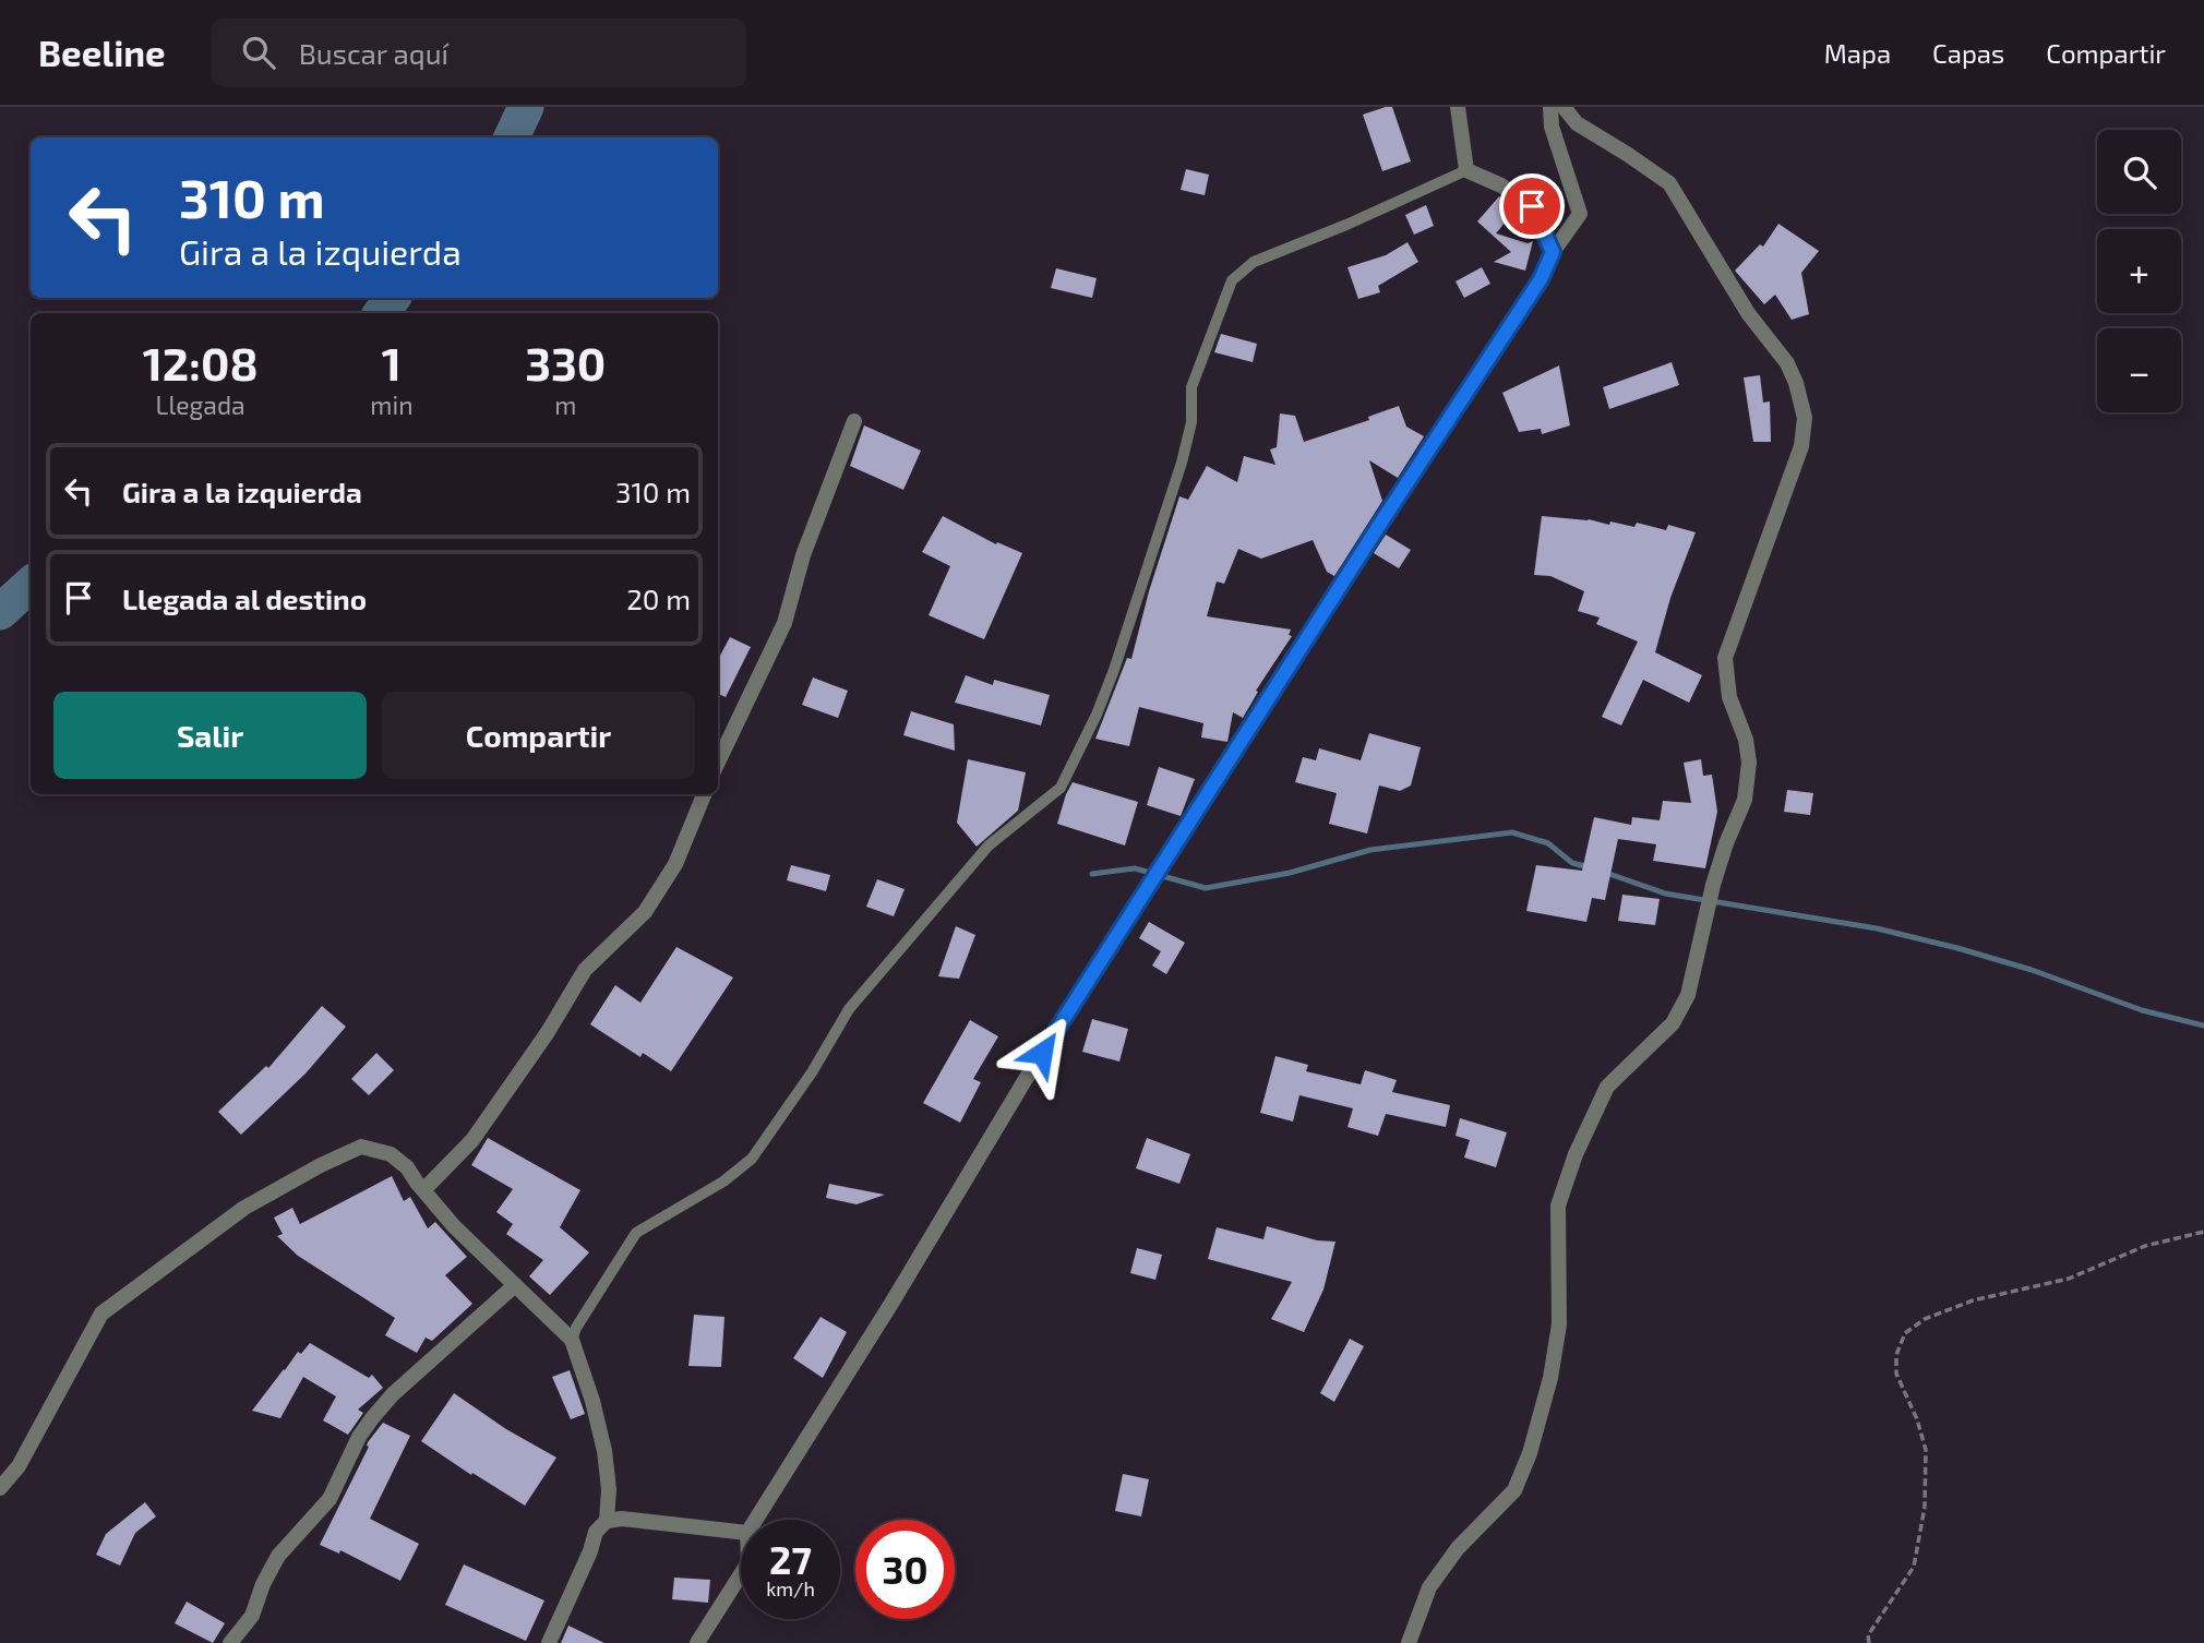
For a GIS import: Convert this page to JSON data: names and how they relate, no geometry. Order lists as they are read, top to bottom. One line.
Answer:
{"page":{"header":"Beeline","search":"Buscar aquí","nav":["Mapa","Capas","Compartir"],"map_buttons":["+","−"],"turn":["310 m","Gira a la izquierda"],"eta":["12:08","Llegada","1","min","330","m"],"list":[{"name":"Gira a la izquierda","value":"310 m"},{"name":"Llegada al destino","value":"20 m"}],"buttons":["Salir","Compartir"],"speed":"27 km/h","limit":"30"}}
